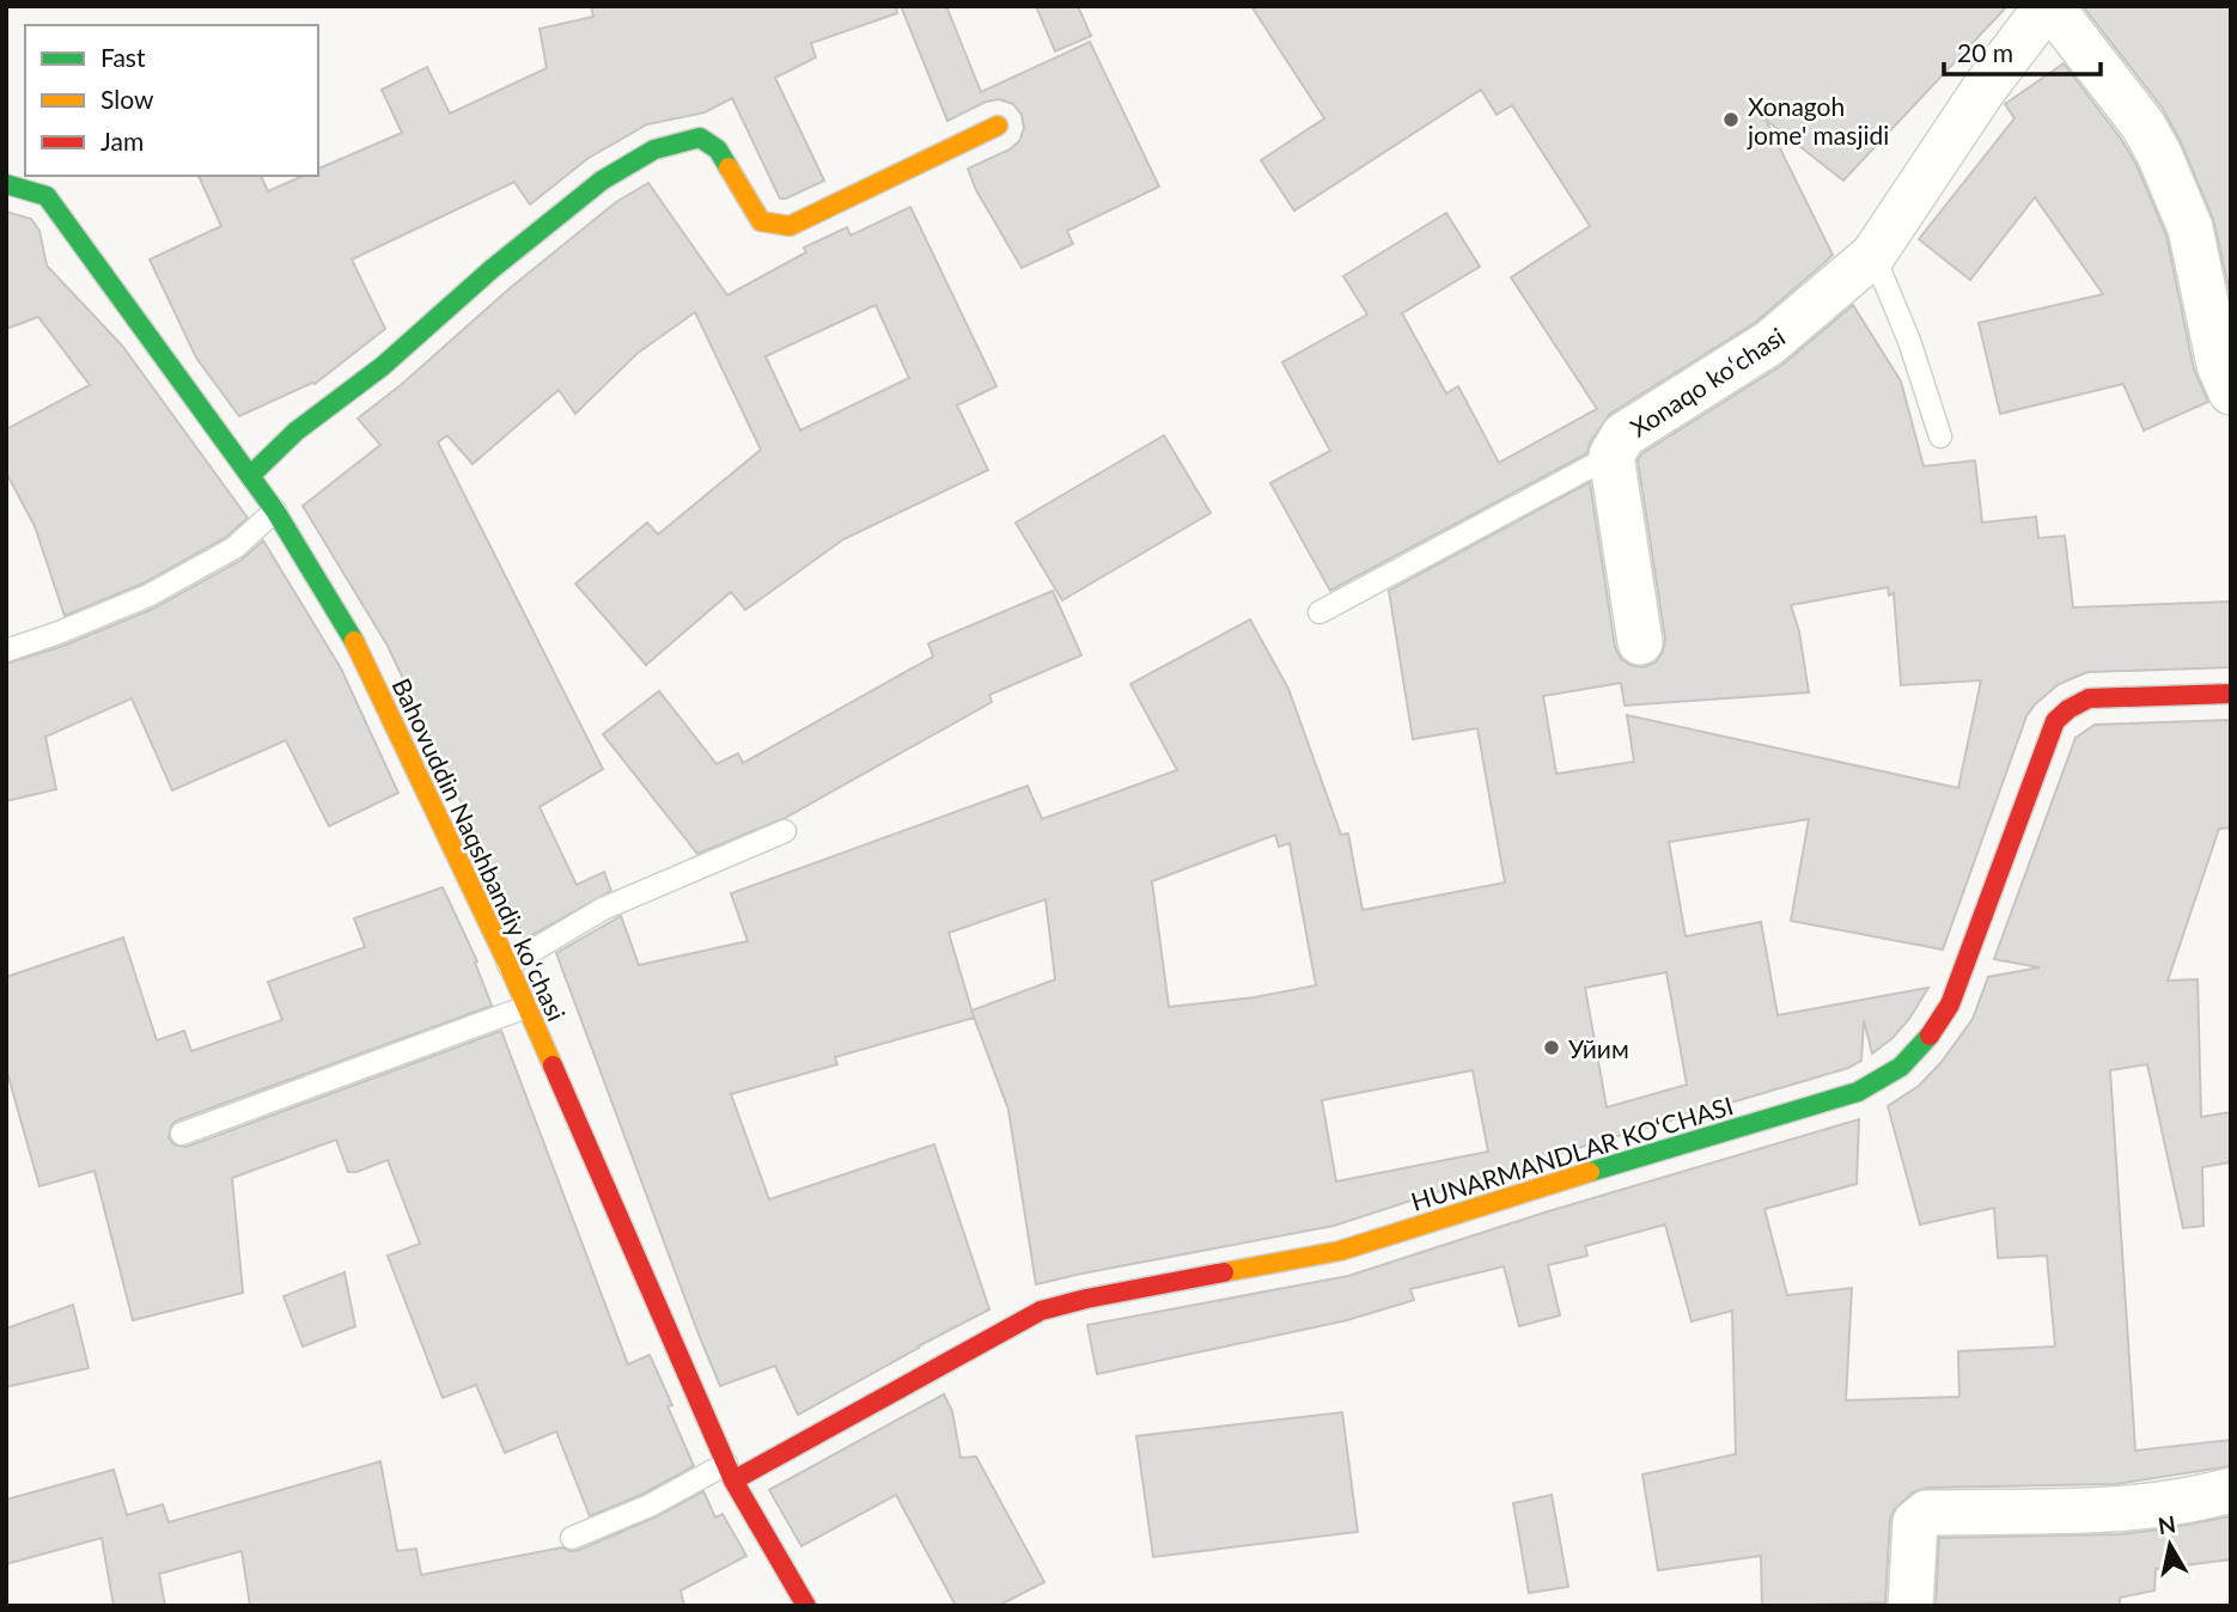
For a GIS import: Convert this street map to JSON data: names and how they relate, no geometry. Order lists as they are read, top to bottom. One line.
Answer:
{"streets":{"street":["Xonaqo koʻchasi","Bahovuddin Naqshbandiy koʻchasi","HUNARMANDLAR KO‘CHASI"]},"crossings":[["Bahovuddin Naqshbandiy koʻchasi","HUNARMANDLAR KO‘CHASI"]],"places":["Xonagoh jome' masjidi","Уйим"],"legend":["Fast","Slow","Jam"],"scale_bar":"20 m","north":"top"}
